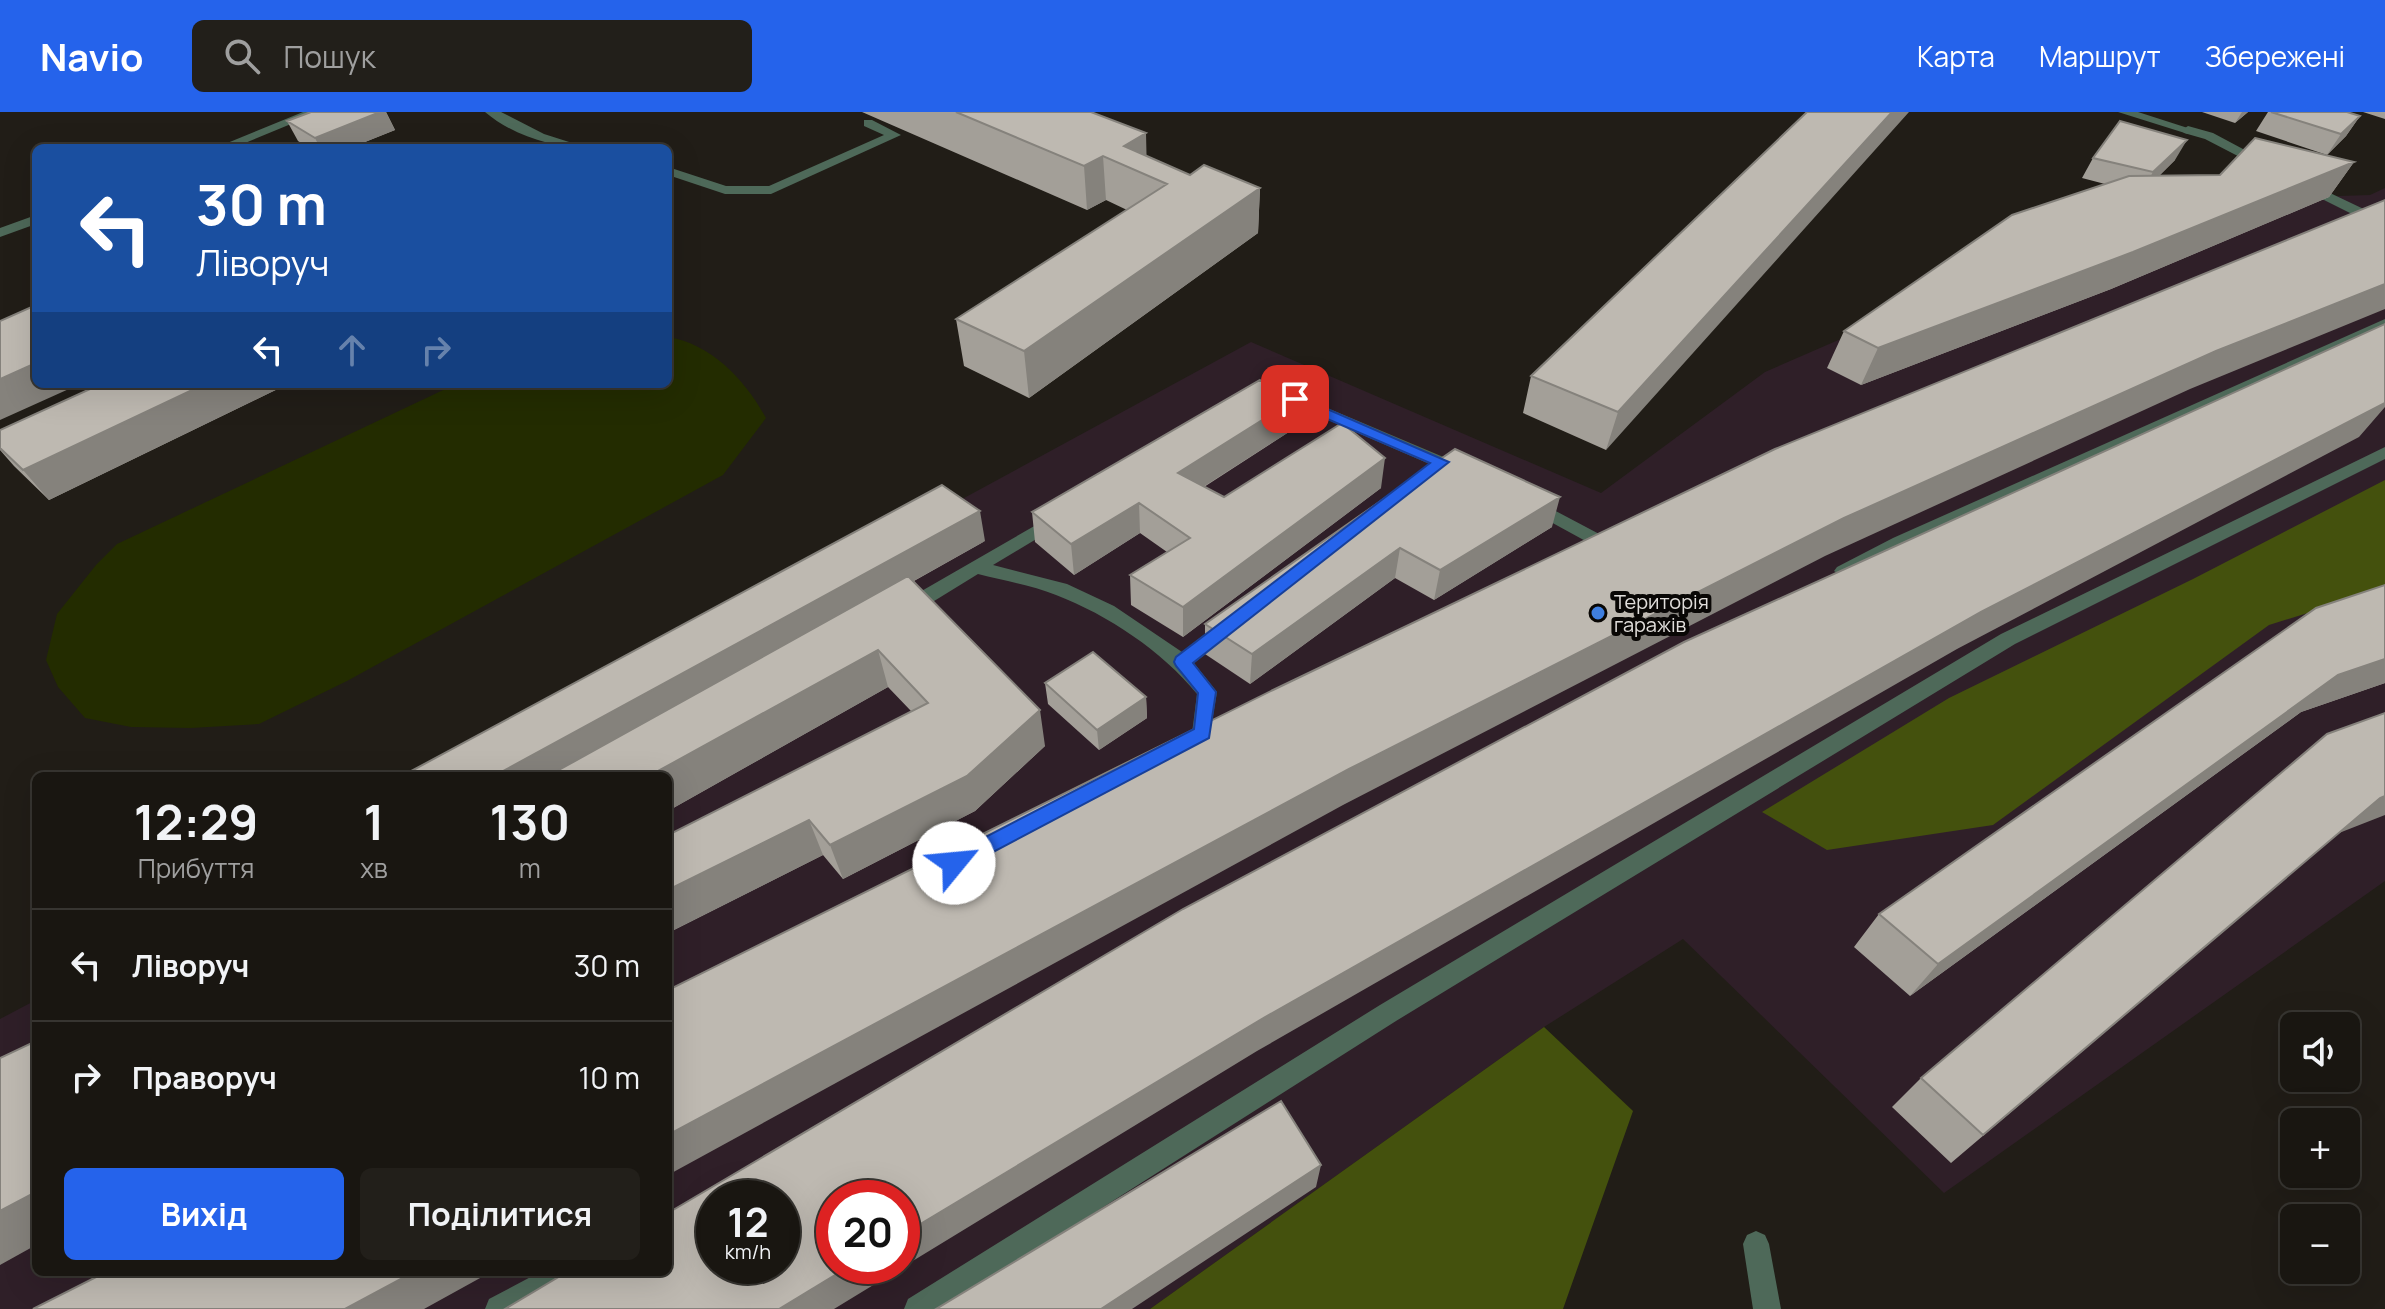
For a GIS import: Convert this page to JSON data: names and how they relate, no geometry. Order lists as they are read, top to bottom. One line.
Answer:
{"places":["Територія гаражів"],"page":{"header":"Navio","search":"Пошук","nav":["Карта","Маршрут","Збережені"],"turn":["30 m","Ліворуч"],"eta":["12:29","Прибуття","1","хв","130","m"],"list":[{"name":"Ліворуч","value":"30 m"},{"name":"Праворуч","value":"10 m"}],"map_buttons":["+","−"],"buttons":["Вихід","Поділитися"],"speed":"12 km/h","limit":"20"}}
